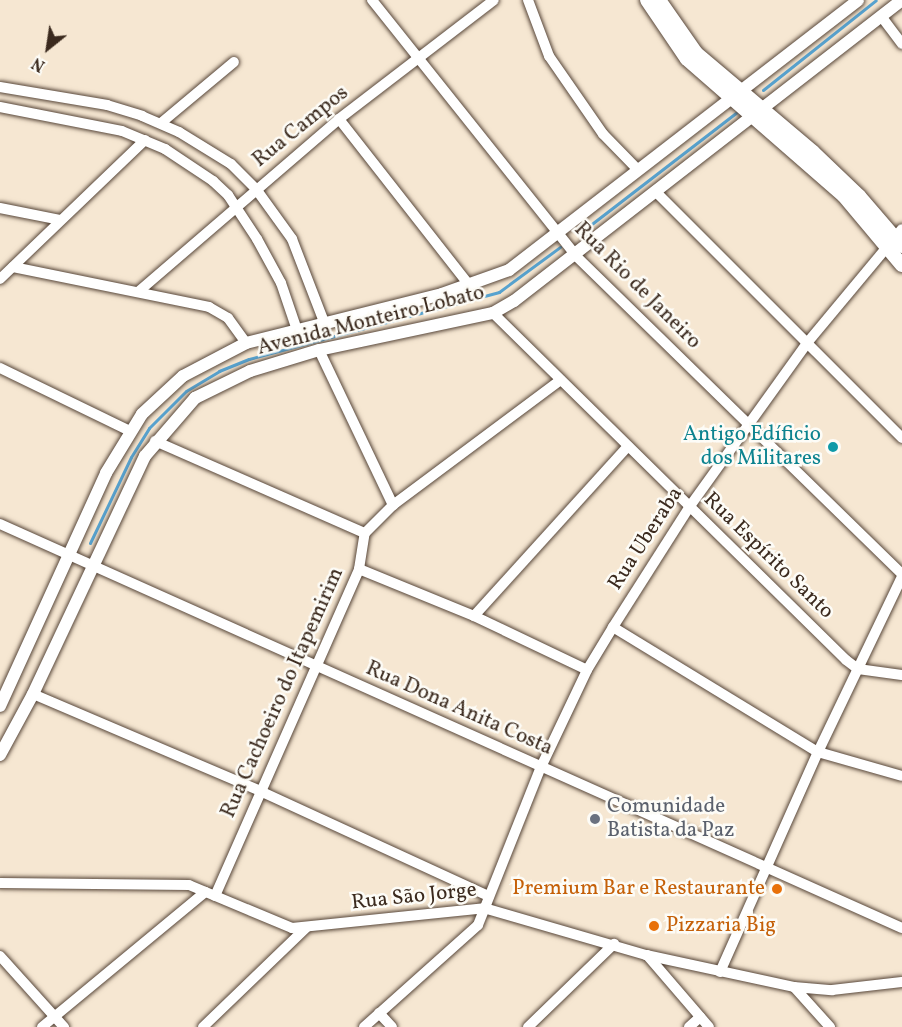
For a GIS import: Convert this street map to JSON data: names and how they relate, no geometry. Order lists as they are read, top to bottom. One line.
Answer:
{"streets":{"street":["Rua Campos","Rua Rio de Janeiro","Avenida Monteiro Lobato","Rua Uberaba","Rua Espírito Santo","Rua Cachoeiro do Itapemirim","Rua Dona Anita Costa","Rua São Jorge"]},"crossings":[["Rua Campos","Rua Rio de Janeiro"],["Rua Rio de Janeiro","Avenida Monteiro Lobato"],["Rua Rio de Janeiro","Rua Uberaba"],["Avenida Monteiro Lobato","Rua Espírito Santo"],["Avenida Monteiro Lobato","Rua Dona Anita Costa"],["Rua Uberaba","Rua Espírito Santo"],["Rua Uberaba","Rua Dona Anita Costa"],["Rua Uberaba","Rua São Jorge"],["Rua Cachoeiro do Itapemirim","Rua Dona Anita Costa"],["Rua Cachoeiro do Itapemirim","Rua São Jorge"]],"places":["Antigo Edíficio dos Militares","Comunidade Batista da Paz","Premium Bar e Restaurante","Pizzaria Big"],"north":"bottom left"}
